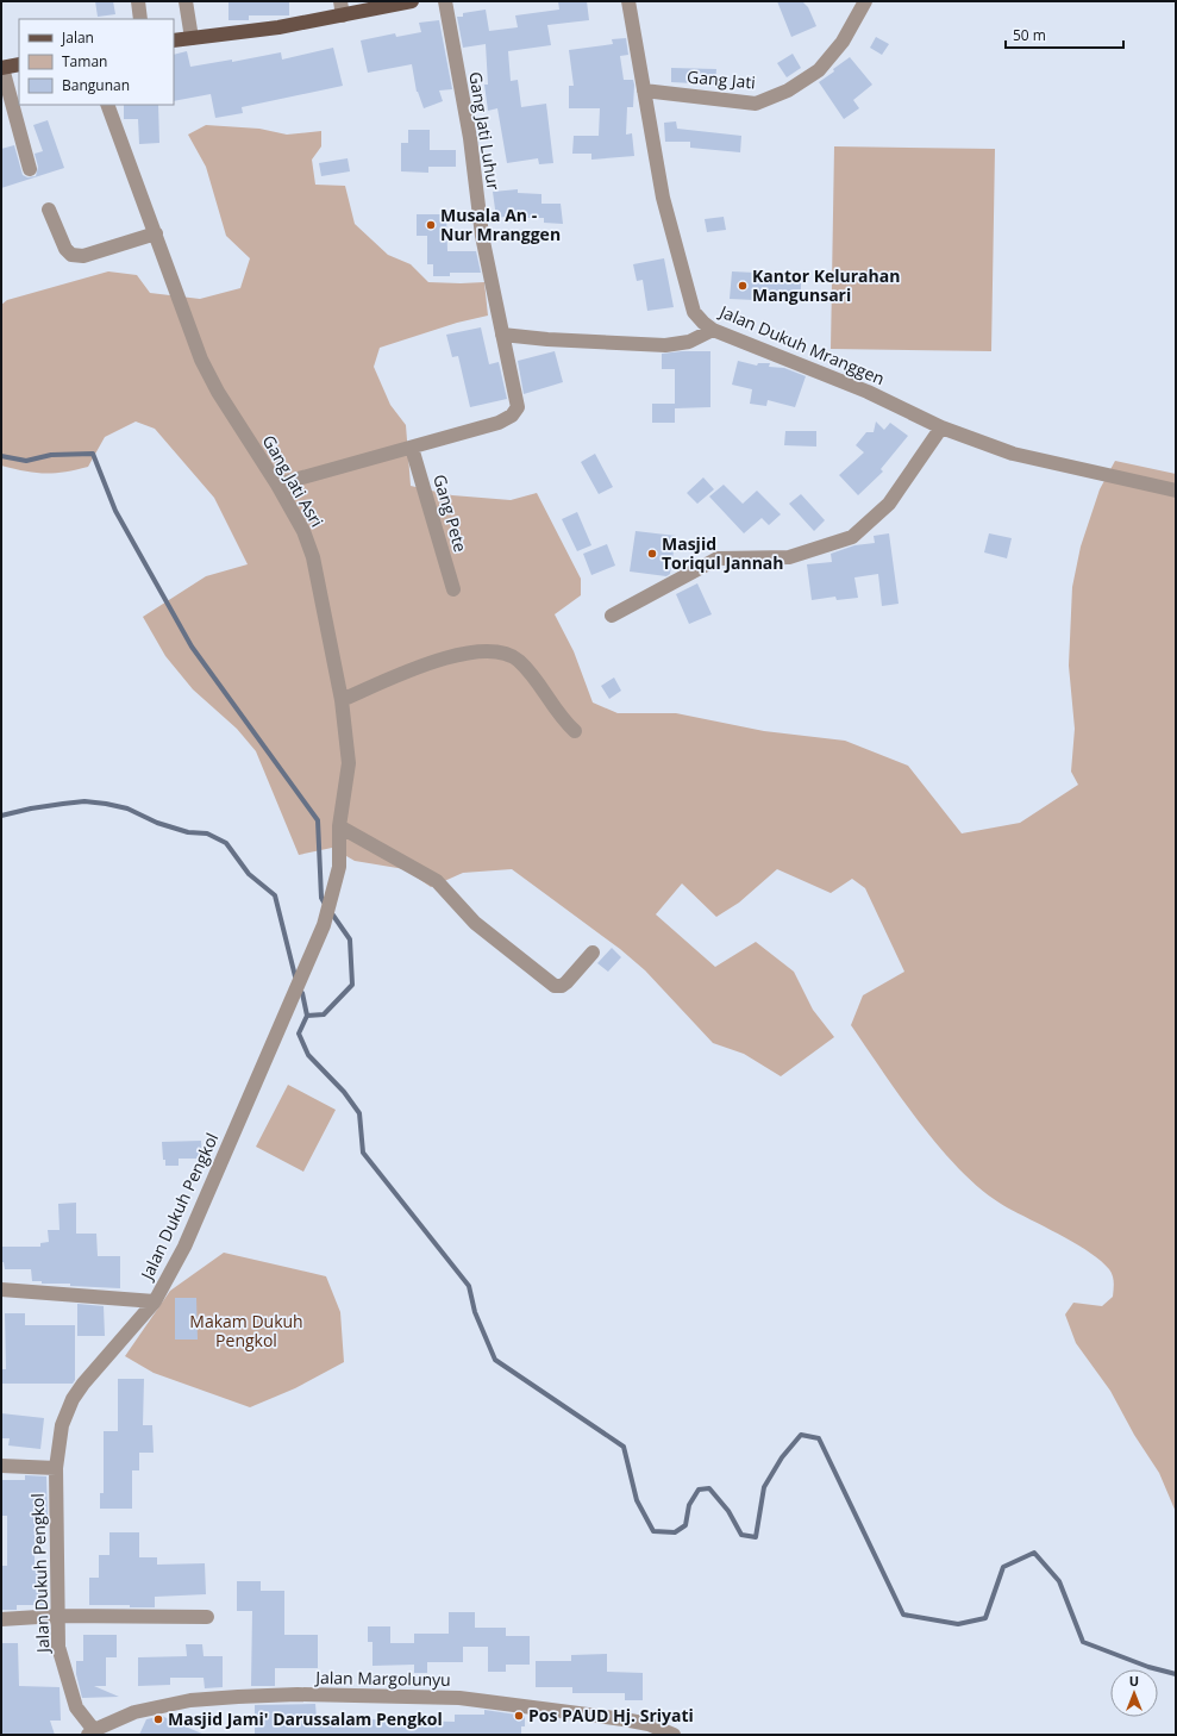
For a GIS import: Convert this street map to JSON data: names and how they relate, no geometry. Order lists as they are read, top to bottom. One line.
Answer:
{"streets":{"street":["Gang Jati","Gang Jati Luhur","Jalan Dukuh Mranggen","Gang Jati Asri","Gang Pete","Jalan Dukuh Pengkol","Jalan Margolunyu"]},"crossings":[["Gang Jati","Jalan Dukuh Mranggen"],["Gang Jati Luhur","Gang Pete"],["Gang Jati Asri","Jalan Dukuh Pengkol"],["Jalan Dukuh Pengkol","Jalan Margolunyu"]],"parks":["Makam Dukuh Pengkol"],"places":["Musala An - Nur Mranggen","Kantor Kelurahan Mangunsari","Masjid Toriqul Jannah","Pos PAUD Hj. Sriyati","Masjid Jami' Darussalam Pengkol"],"legend":["Jalan","Taman","Bangunan"],"scale_bar":"50 m","north":"top"}
